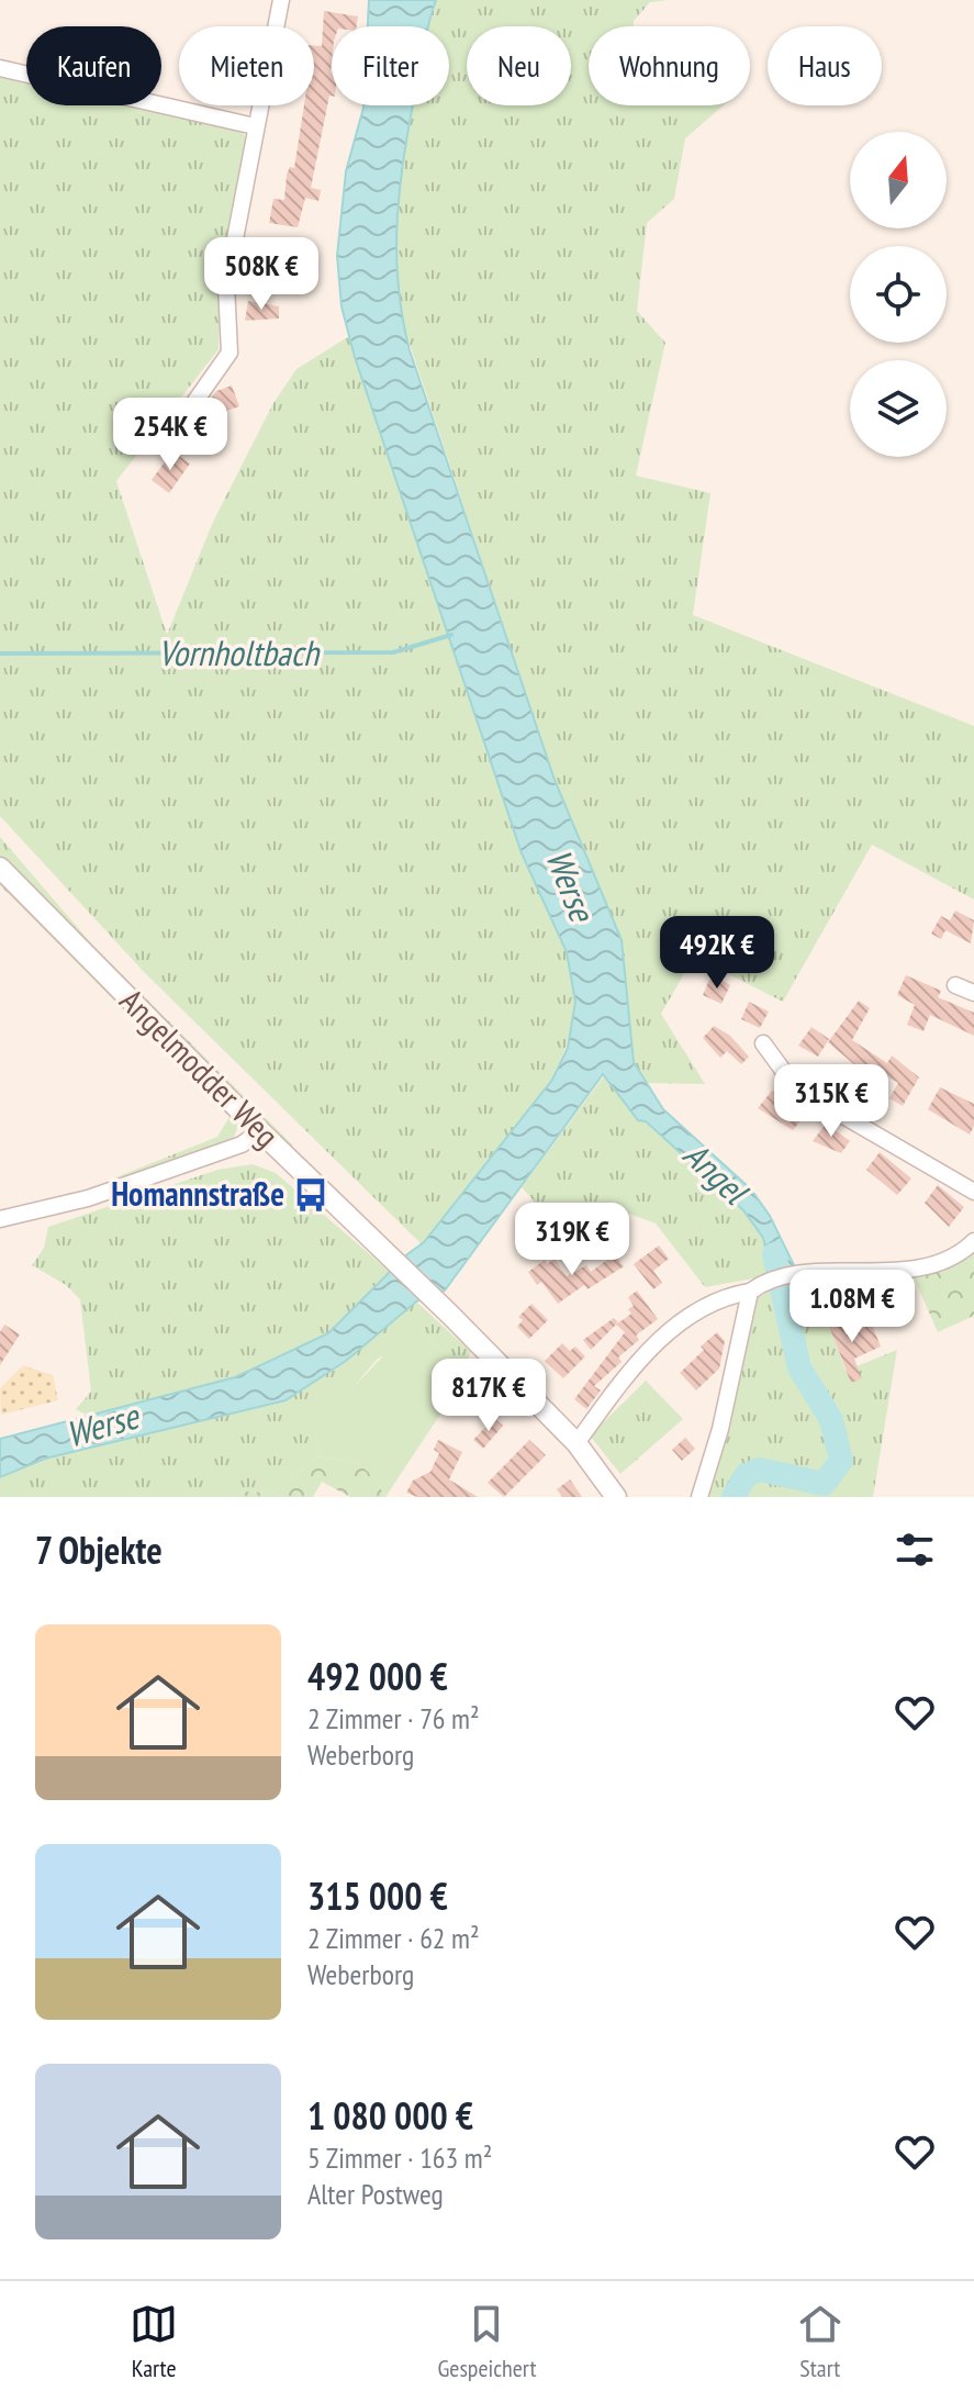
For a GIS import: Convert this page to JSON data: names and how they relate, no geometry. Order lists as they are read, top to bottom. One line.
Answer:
{"streets":{"street":["Angelmodder Weg"]},"water":["Vornholtbach","Werse","Angel"],"places":{"bus stop":["Homannstraße"]},"north":"top","page":{"chip":["Kaufen","Mieten","Filter","Neu","Wohnung","Haus"],"price":["508K €","254K €","492K €","315K €","319K €","1.08M €","817K €"],"heading":"7 Objekte","list":[{"name":"492 000 €","note":"2 Zimmer · 76 m² · Weberborg"},{"name":"315 000 €","note":"2 Zimmer · 62 m² · Weberborg"},{"name":"1 080 000 €","note":"5 Zimmer · 163 m² · Alter Postweg"}],"tabs":["Karte","Gespeichert","Start"]}}
